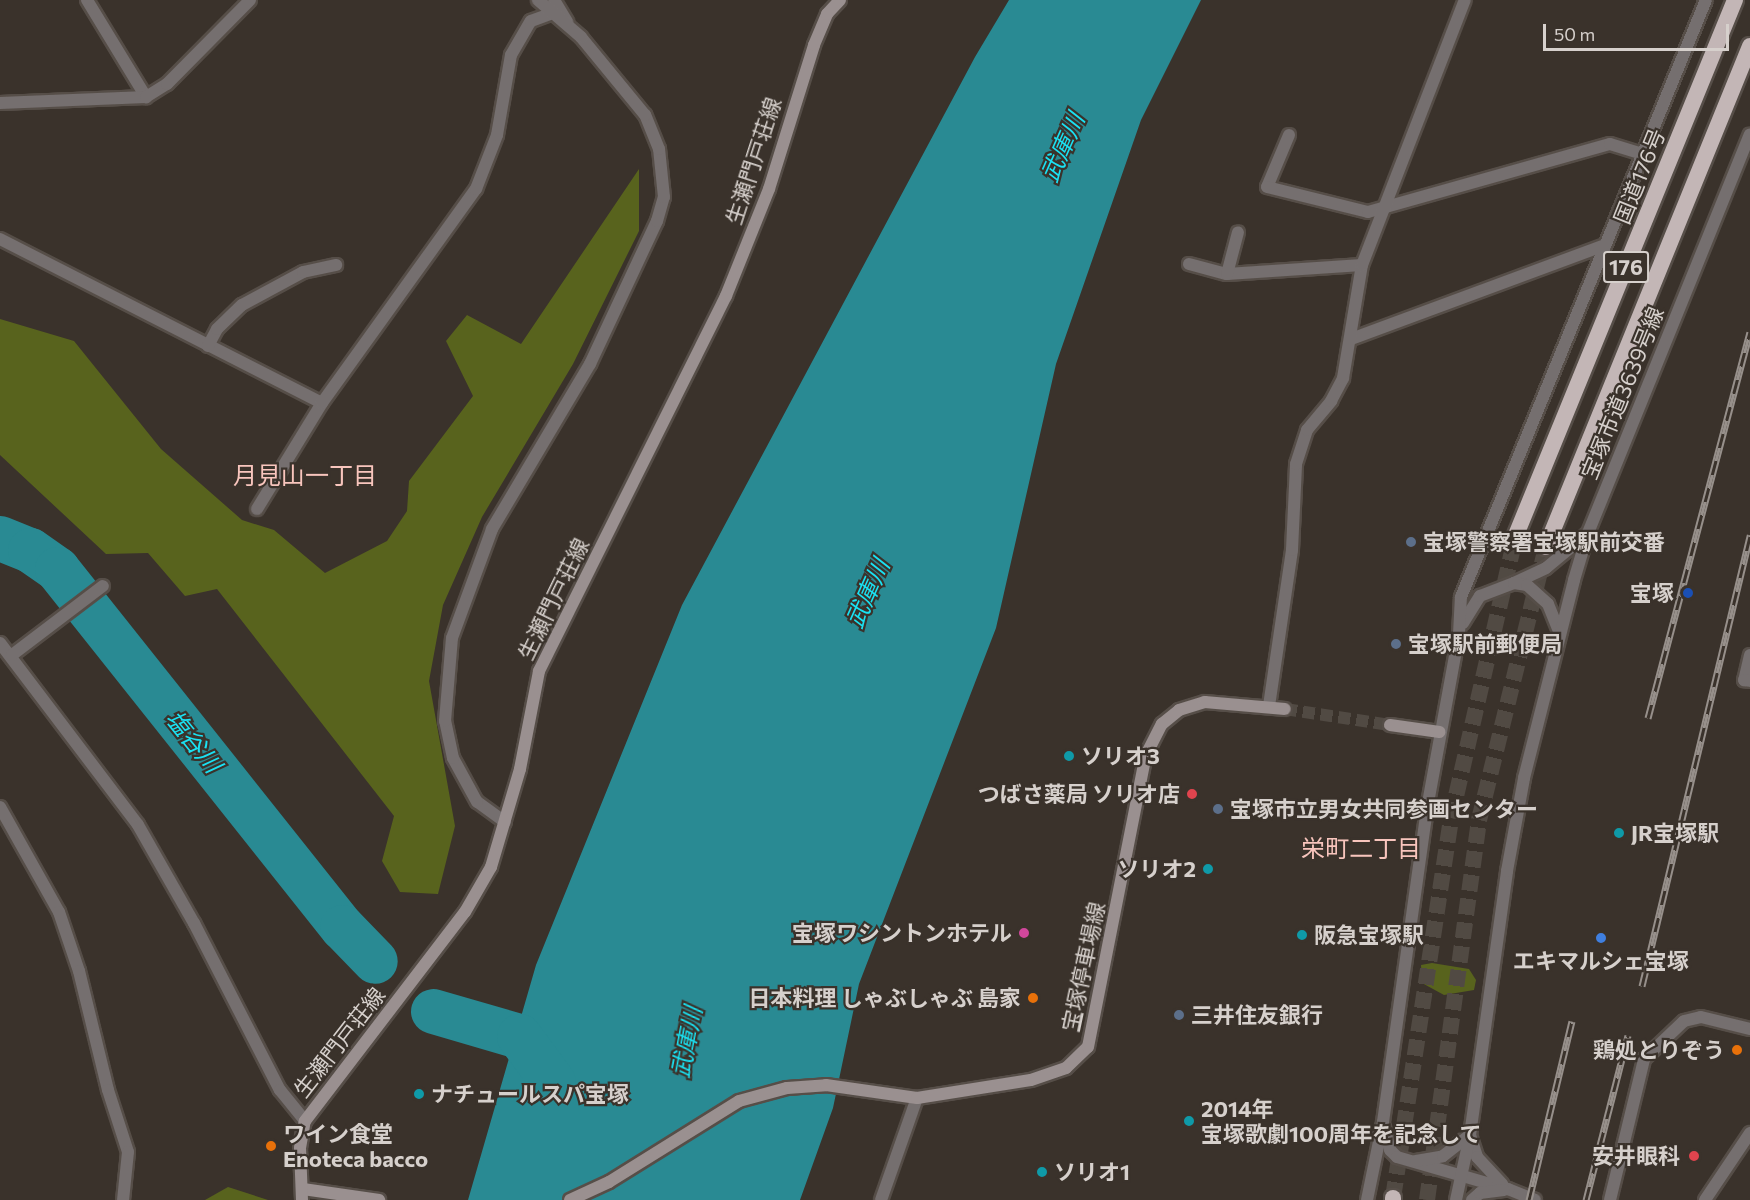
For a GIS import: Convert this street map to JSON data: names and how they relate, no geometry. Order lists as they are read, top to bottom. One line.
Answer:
{"streets":{"highway":["国道176号","176"],"main road":["生瀬門戸荘線","宝塚停車場線"],"street":["宝塚市道3639号線"]},"districts":["月見山一丁目","栄町二丁目"],"water":["武庫川","塩谷川"],"places":["宝塚警察署宝塚駅前交番","宝塚","宝塚駅前郵便局","ソリオ3","つばさ薬局 ソリオ店","宝塚市立男女共同参画センター","JR宝塚駅","ソリオ2","宝塚ワシントンホテル","阪急宝塚駅","エキマルシェ宝塚","日本料理 しゃぶしゃぶ 島家","三井住友銀行","鶏処とりぞう","ナチュールスパ宝塚","2014年 宝塚歌劇100周年を記念して","ワイン食堂 Enoteca bacco","安井眼科","ソリオ1"],"scale_bar":"50 m"}
